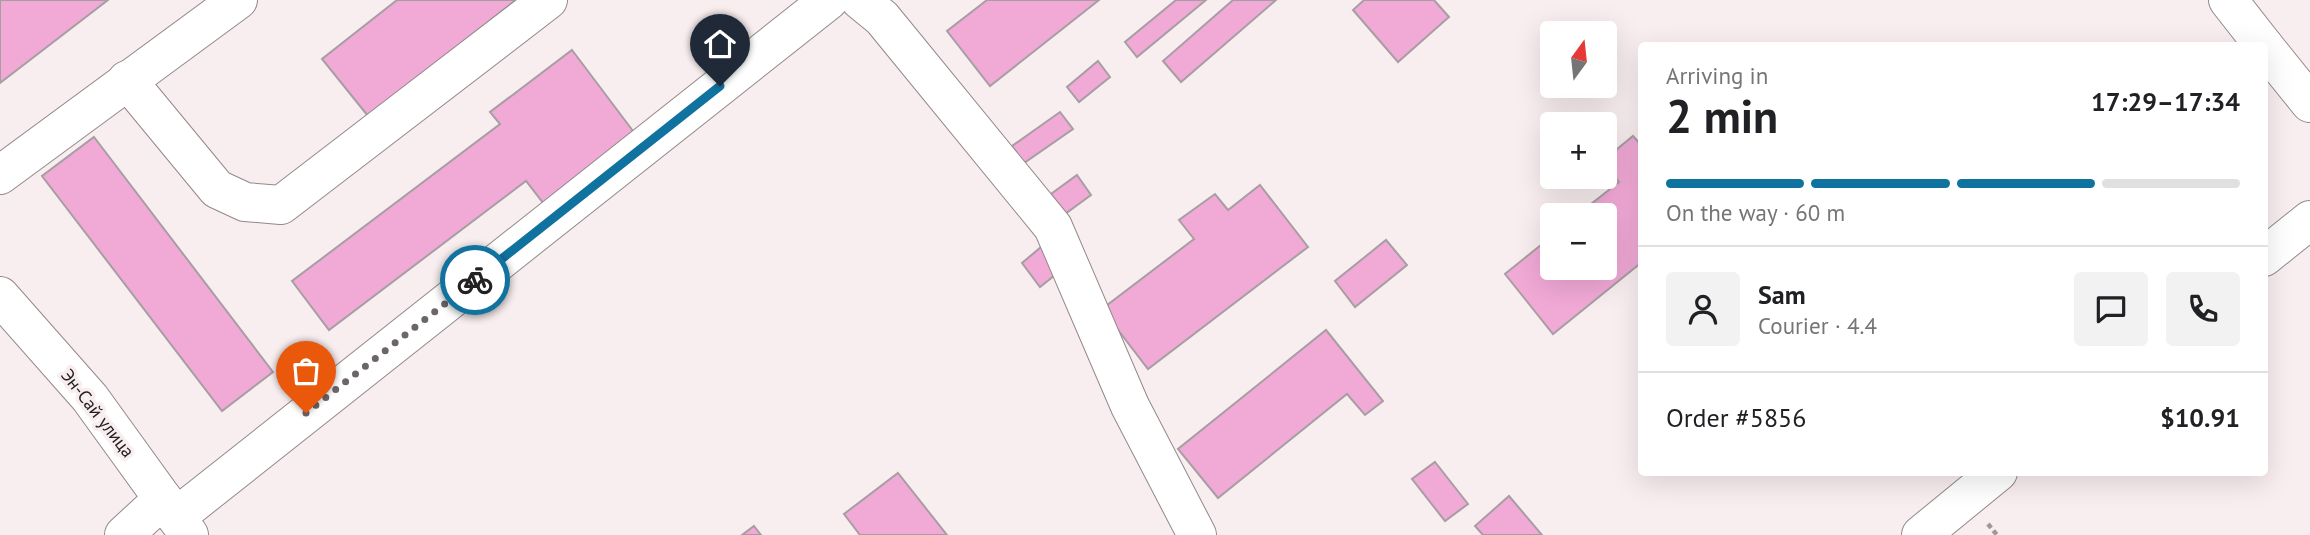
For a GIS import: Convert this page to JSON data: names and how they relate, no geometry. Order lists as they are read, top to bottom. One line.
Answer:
{"streets":{"street":["Эн-Сай улица"]},"north":"top","page":{"map_buttons":["+","−"],"heading":["2 min","Arriving in","17:29–17:34"],"panel":["Sam","Courier · 4.4","Order #5856","$10.91"],"bar":"On the way · 60 m"}}
